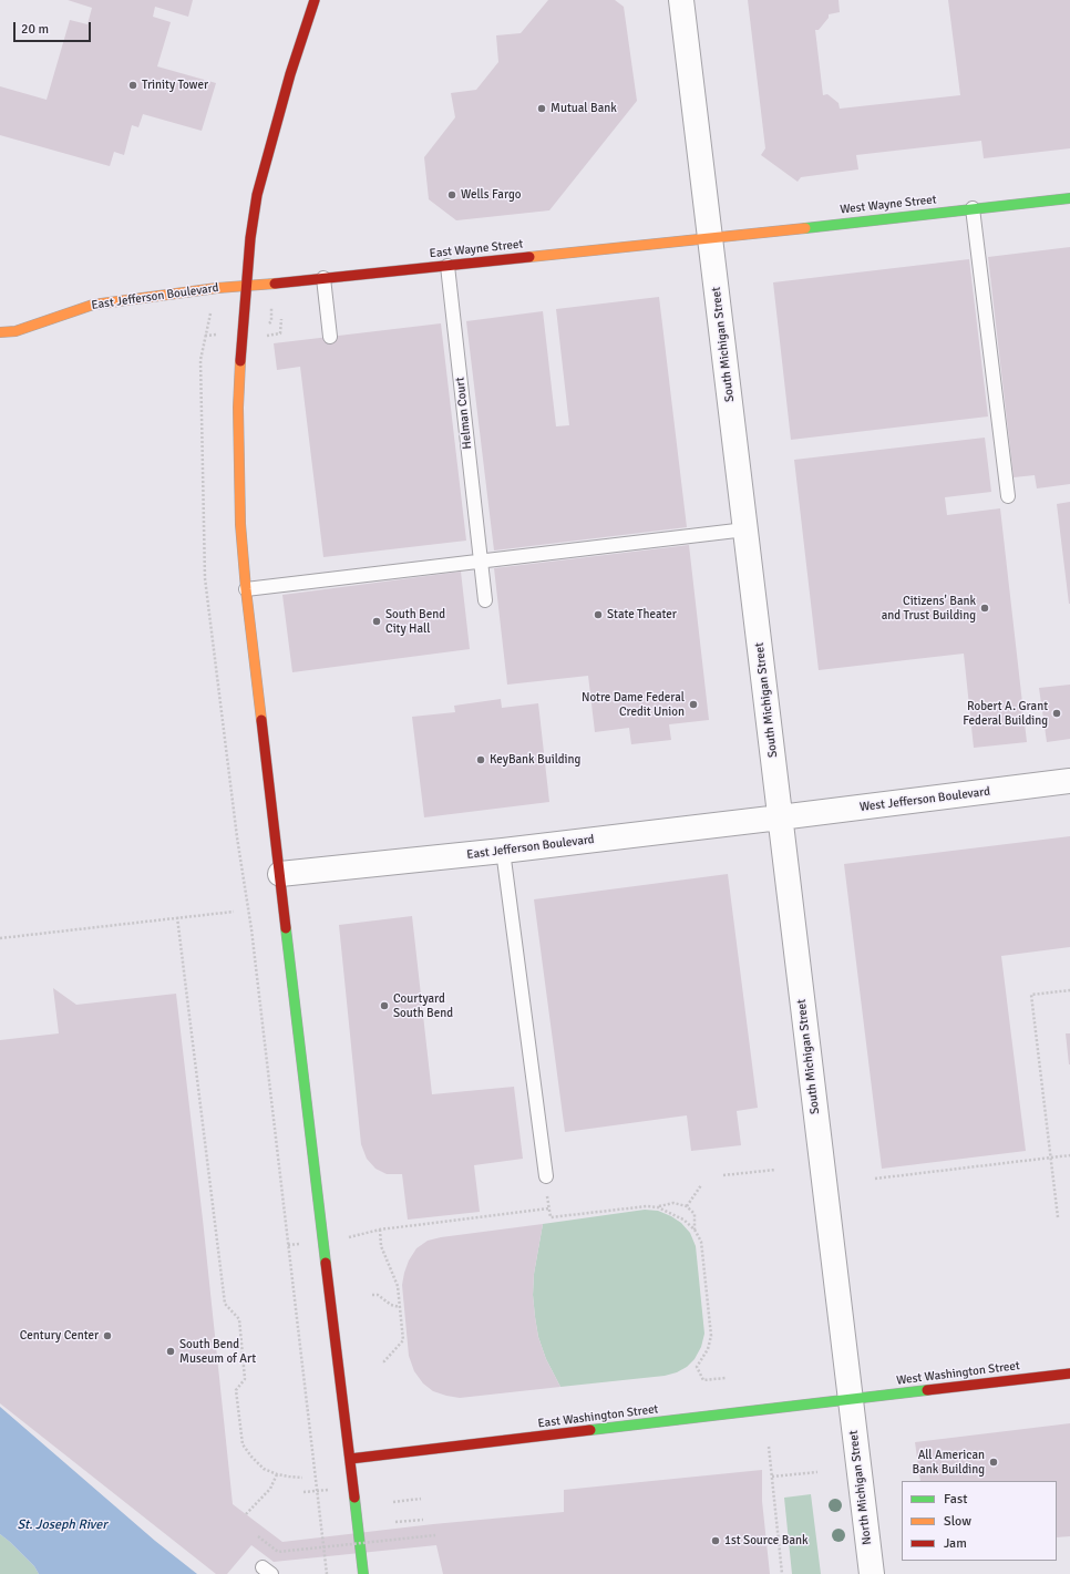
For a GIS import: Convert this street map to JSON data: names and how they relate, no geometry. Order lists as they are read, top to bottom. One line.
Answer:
{"streets":{"street":["West Wayne Street","East Wayne Street","East Jefferson Boulevard","South Michigan Street","West Jefferson Boulevard","West Washington Street","East Washington Street","North Michigan Street"],"lane":["Helman Court"]},"crossings":[["West Wayne Street","East Wayne Street"],["West Wayne Street","South Michigan Street"],["East Wayne Street","East Jefferson Boulevard"],["East Wayne Street","South Michigan Street"],["East Wayne Street","Helman Court"],["East Jefferson Boulevard","South Michigan Street"],["East Jefferson Boulevard","West Jefferson Boulevard"],["South Michigan Street","West Jefferson Boulevard"],["South Michigan Street","West Washington Street"],["South Michigan Street","East Washington Street"],["South Michigan Street","North Michigan Street"],["West Washington Street","East Washington Street"],["West Washington Street","North Michigan Street"],["East Washington Street","North Michigan Street"]],"water":["St. Joseph River"],"places":["Trinity Tower","Mutual Bank","Wells Fargo","Citizens' Bank and Trust Building","State Theater","South Bend City Hall","Notre Dame Federal Credit Union","Robert A. Grant Federal Building","KeyBank Building","Courtyard South Bend","Century Center","South Bend Museum of Art","All American Bank Building","1st Source Bank"],"legend":["Fast","Slow","Jam"],"scale_bar":"20 m"}
